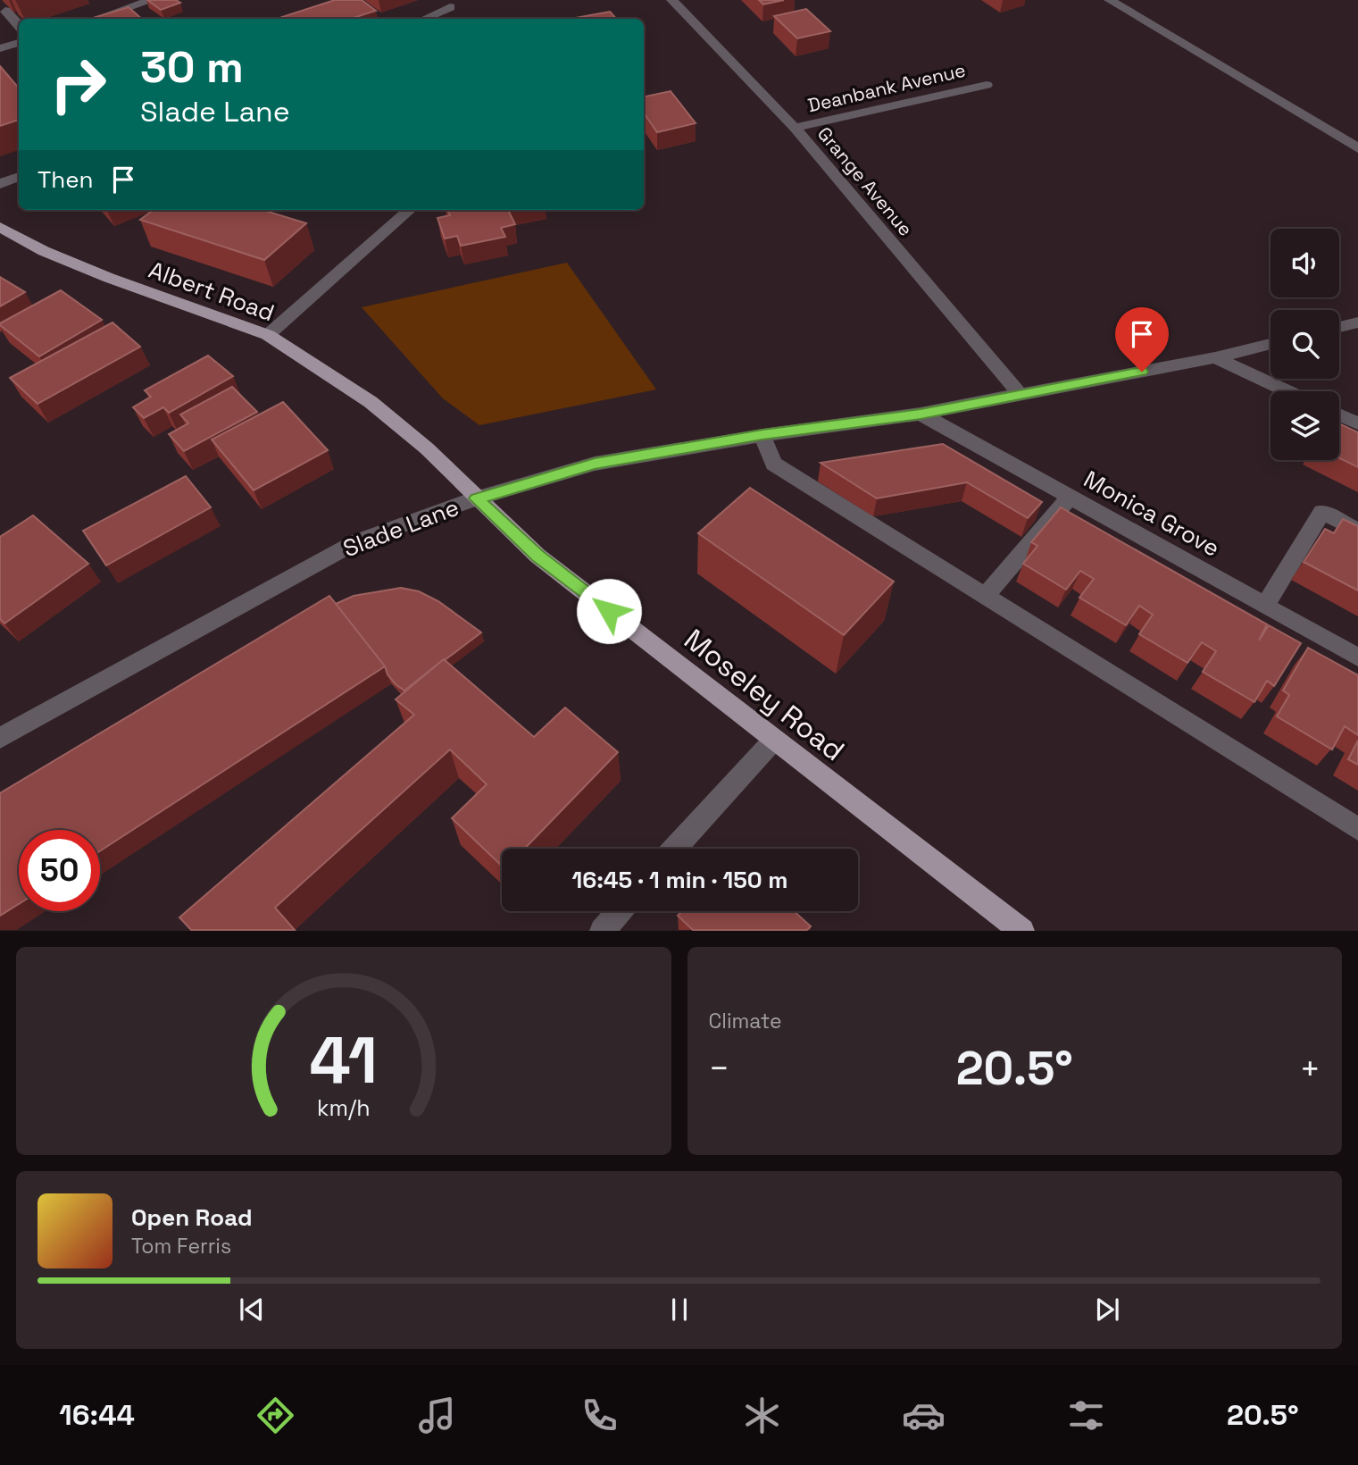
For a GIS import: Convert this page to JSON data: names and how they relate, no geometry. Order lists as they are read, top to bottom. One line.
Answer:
{"streets":{"main road":["Albert Road","Moseley Road"],"street":["Deanbank Avenue","Grange Avenue","Monica Grove","Slade Lane"]},"crossings":[["Deanbank Avenue","Grange Avenue"],["Grange Avenue","Slade Lane"],["Albert Road","Slade Lane"],["Albert Road","Moseley Road"],["Monica Grove","Slade Lane"],["Slade Lane","Moseley Road"]],"page":{"turn":["30 m","Slade Lane"],"then":"Then","limit":"50","trip":"16:45 · 1 min · 150 m","tile":"Climate","heat":["−","20.5°","+"],"song":["Open Road","Tom Ferris"],"tabs":["16:44","20.5°"],"gauge":["41","km/h"]}}
